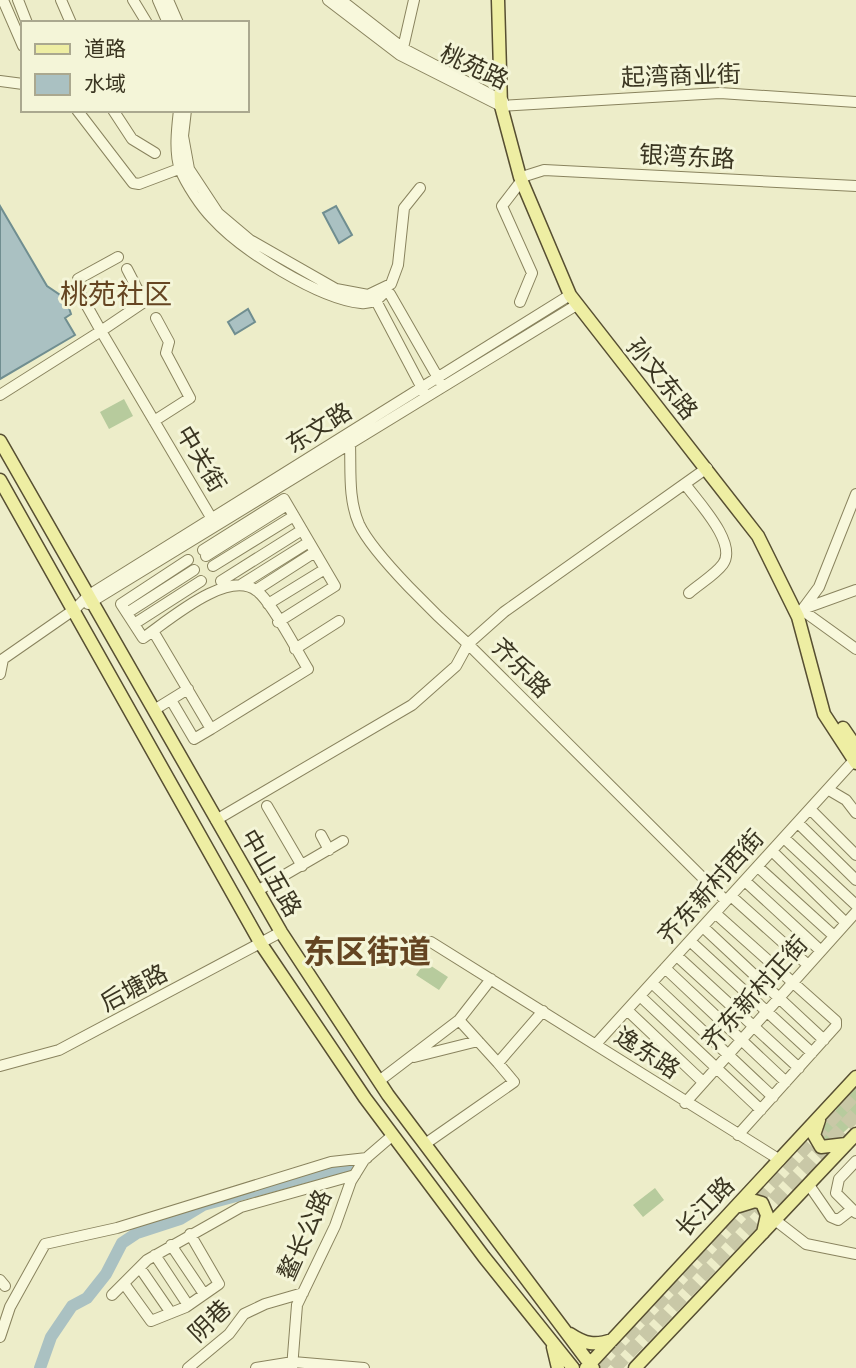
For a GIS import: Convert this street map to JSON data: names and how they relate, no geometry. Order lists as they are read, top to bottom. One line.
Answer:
{"streets":{"main road":["孙文东路","中山五路","长江路"],"street":["桃苑路","起湾商业街","银湾东路","东文路","中关街","齐乐路","齐东新村西街","后塘路","齐东新村正街","逸东路","鳌长公路","阴巷"]},"crossings":[["桃苑路","起湾商业街"],["桃苑路","孙文东路"],["起湾商业街","孙文东路"],["银湾东路","孙文东路"],["孙文东路","东文路"],["孙文东路","齐乐路"],["孙文东路","齐东新村西街"],["东文路","中关街"],["东文路","中山五路"],["齐乐路","齐东新村西街"],["齐乐路","齐东新村正街"],["中山五路","后塘路"],["中山五路","长江路"],["中山五路","鳌长公路"],["齐东新村西街","逸东路"],["齐东新村正街","逸东路"],["逸东路","长江路"],["鳌长公路","阴巷"]],"districts":["桃苑社区","东区街道"],"legend":["道路","水域"]}
